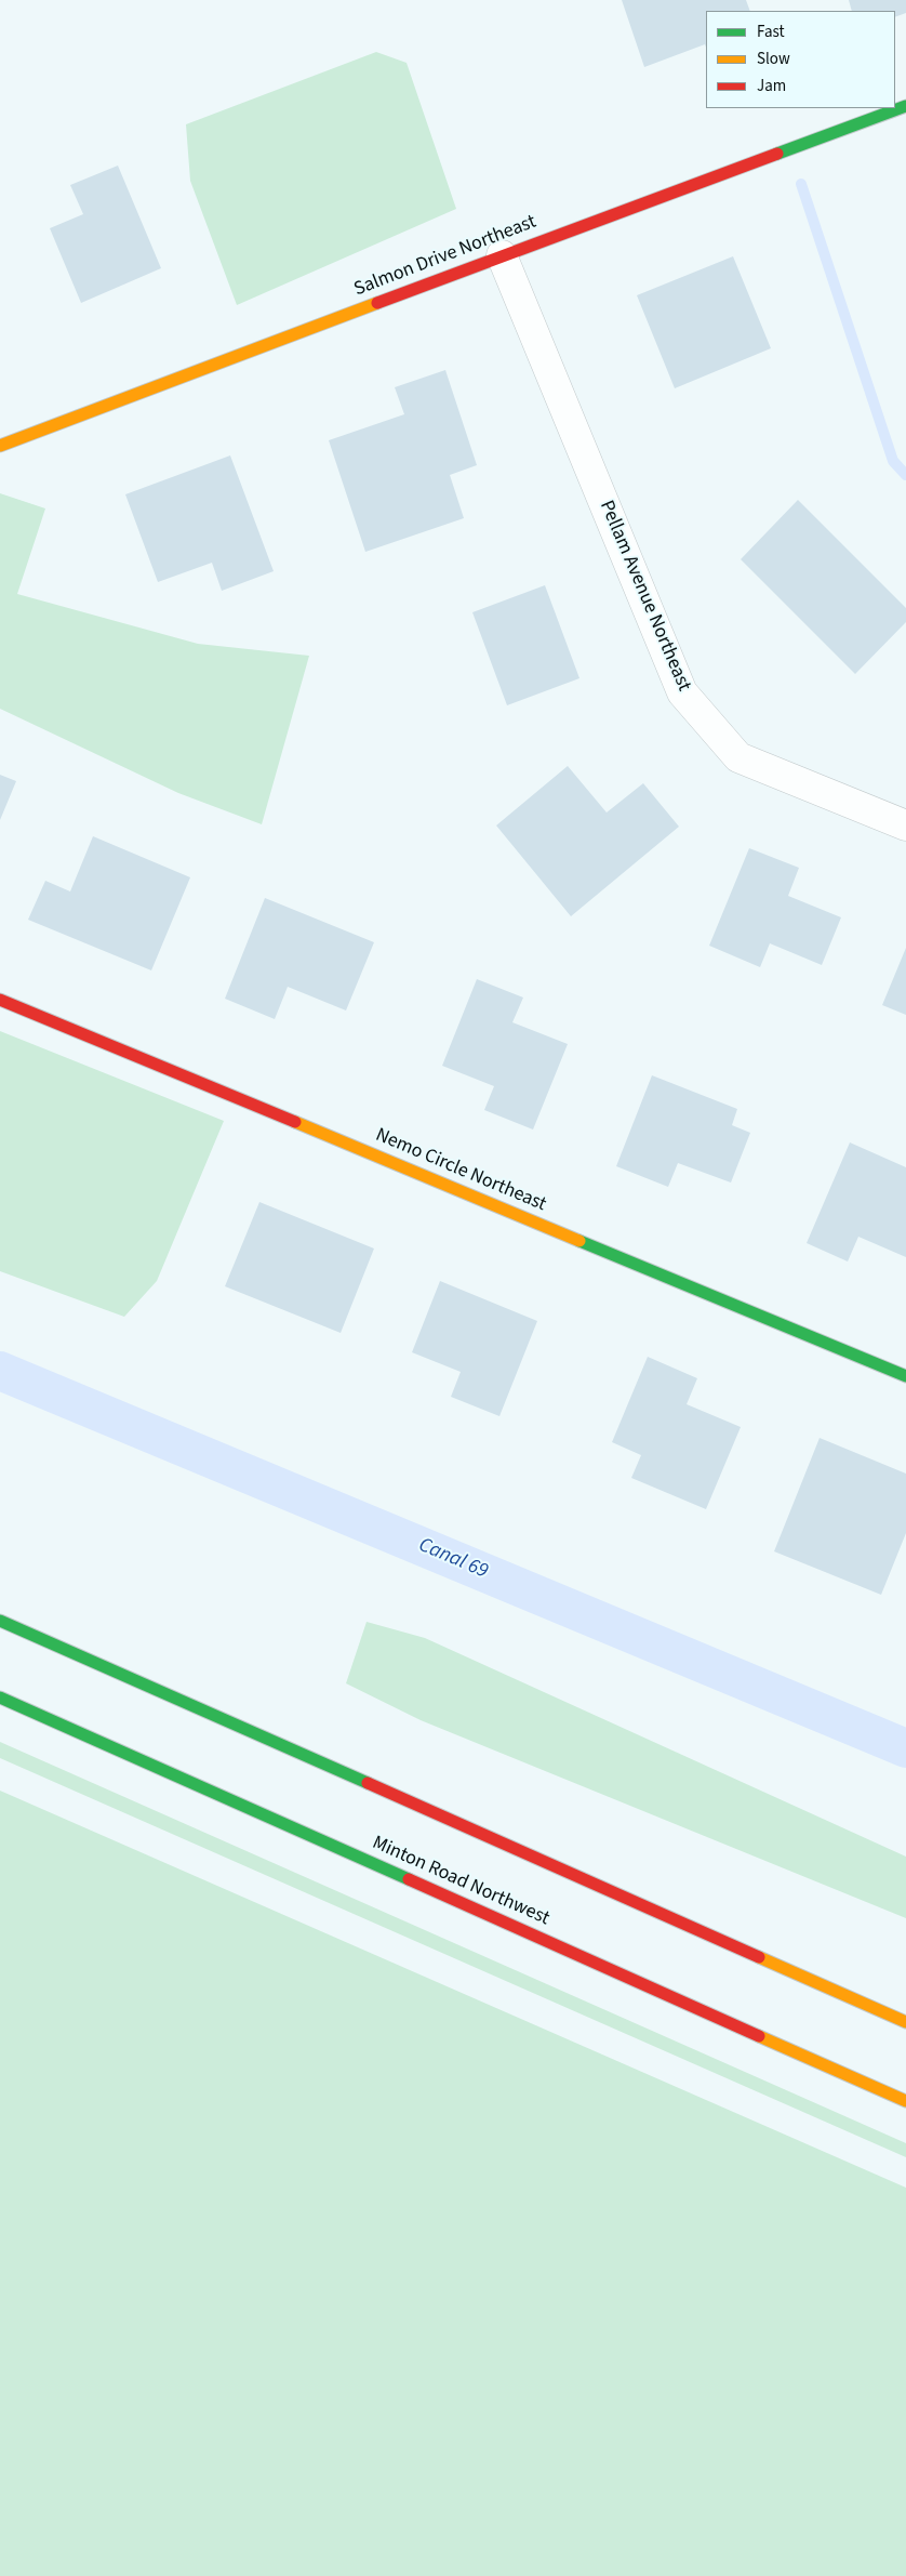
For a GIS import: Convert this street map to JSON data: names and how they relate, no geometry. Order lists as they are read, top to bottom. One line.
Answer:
{"streets":{"main road":["Salmon Drive Northeast","Nemo Circle Northeast","Minton Road Northwest"],"street":["Pellam Avenue Northeast"]},"crossings":[["Salmon Drive Northeast","Pellam Avenue Northeast"]],"water":["Canal 69"],"legend":["Fast","Slow","Jam"]}
